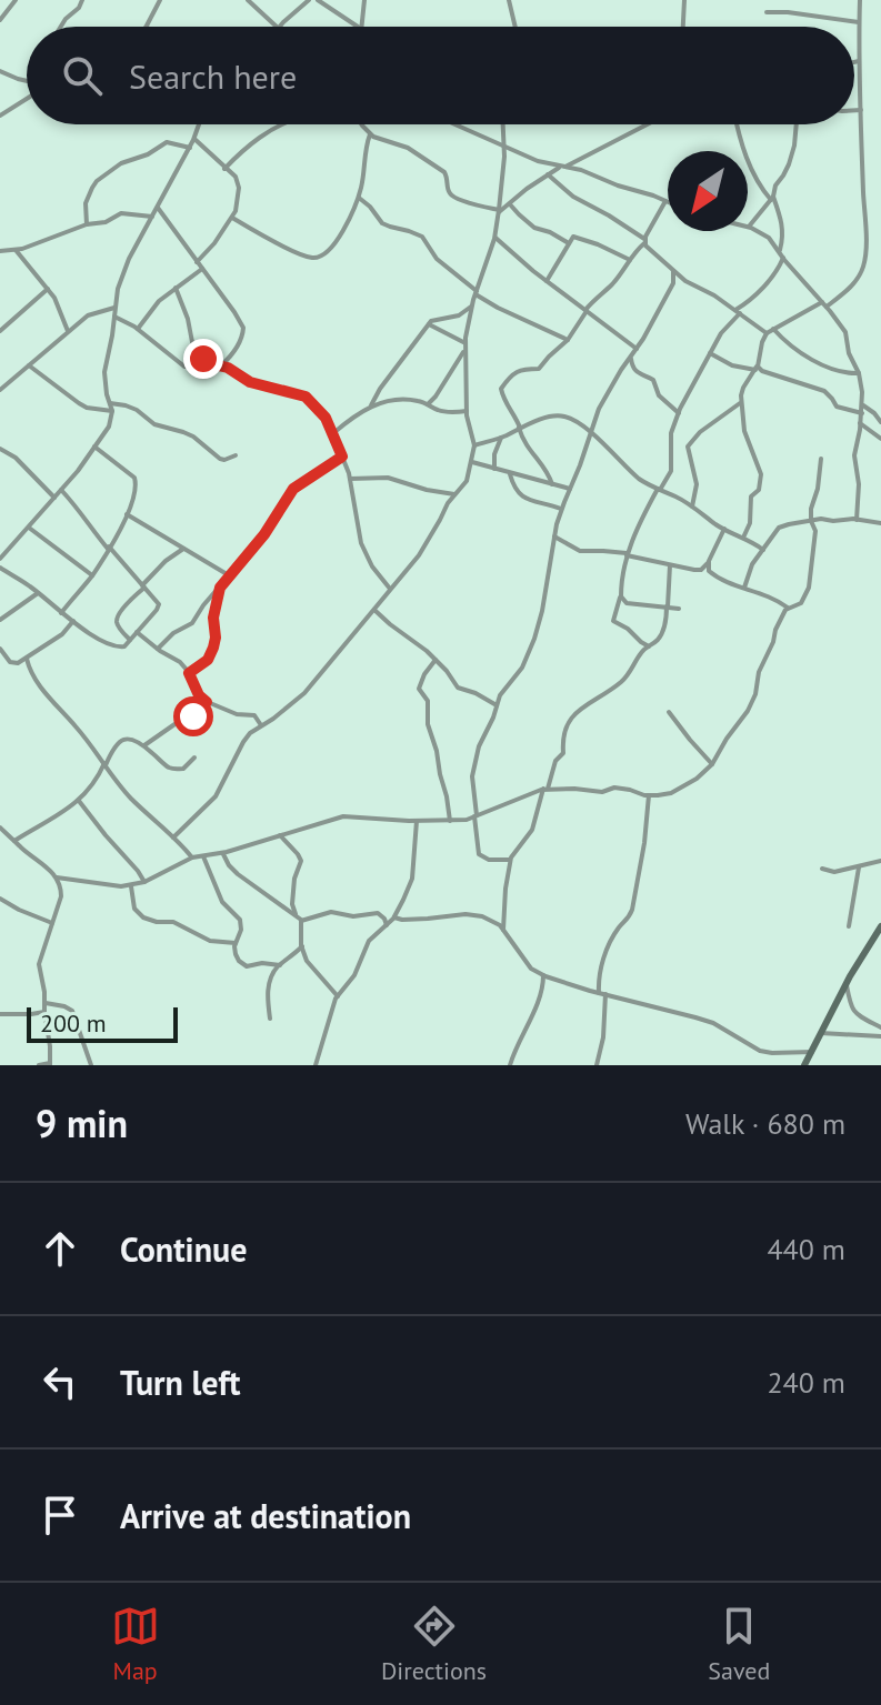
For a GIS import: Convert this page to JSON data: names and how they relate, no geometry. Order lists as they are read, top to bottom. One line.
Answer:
{"scale_bar":"200 m","north":"bottom left","page":{"search":"Search here","scale":"200 m","heading":["9 min","Walk · 680 m"],"list":[["Continue","440 m"],["Turn left","240 m"],"Arrive at destination"],"nav":["Map","Directions","Saved"]}}
